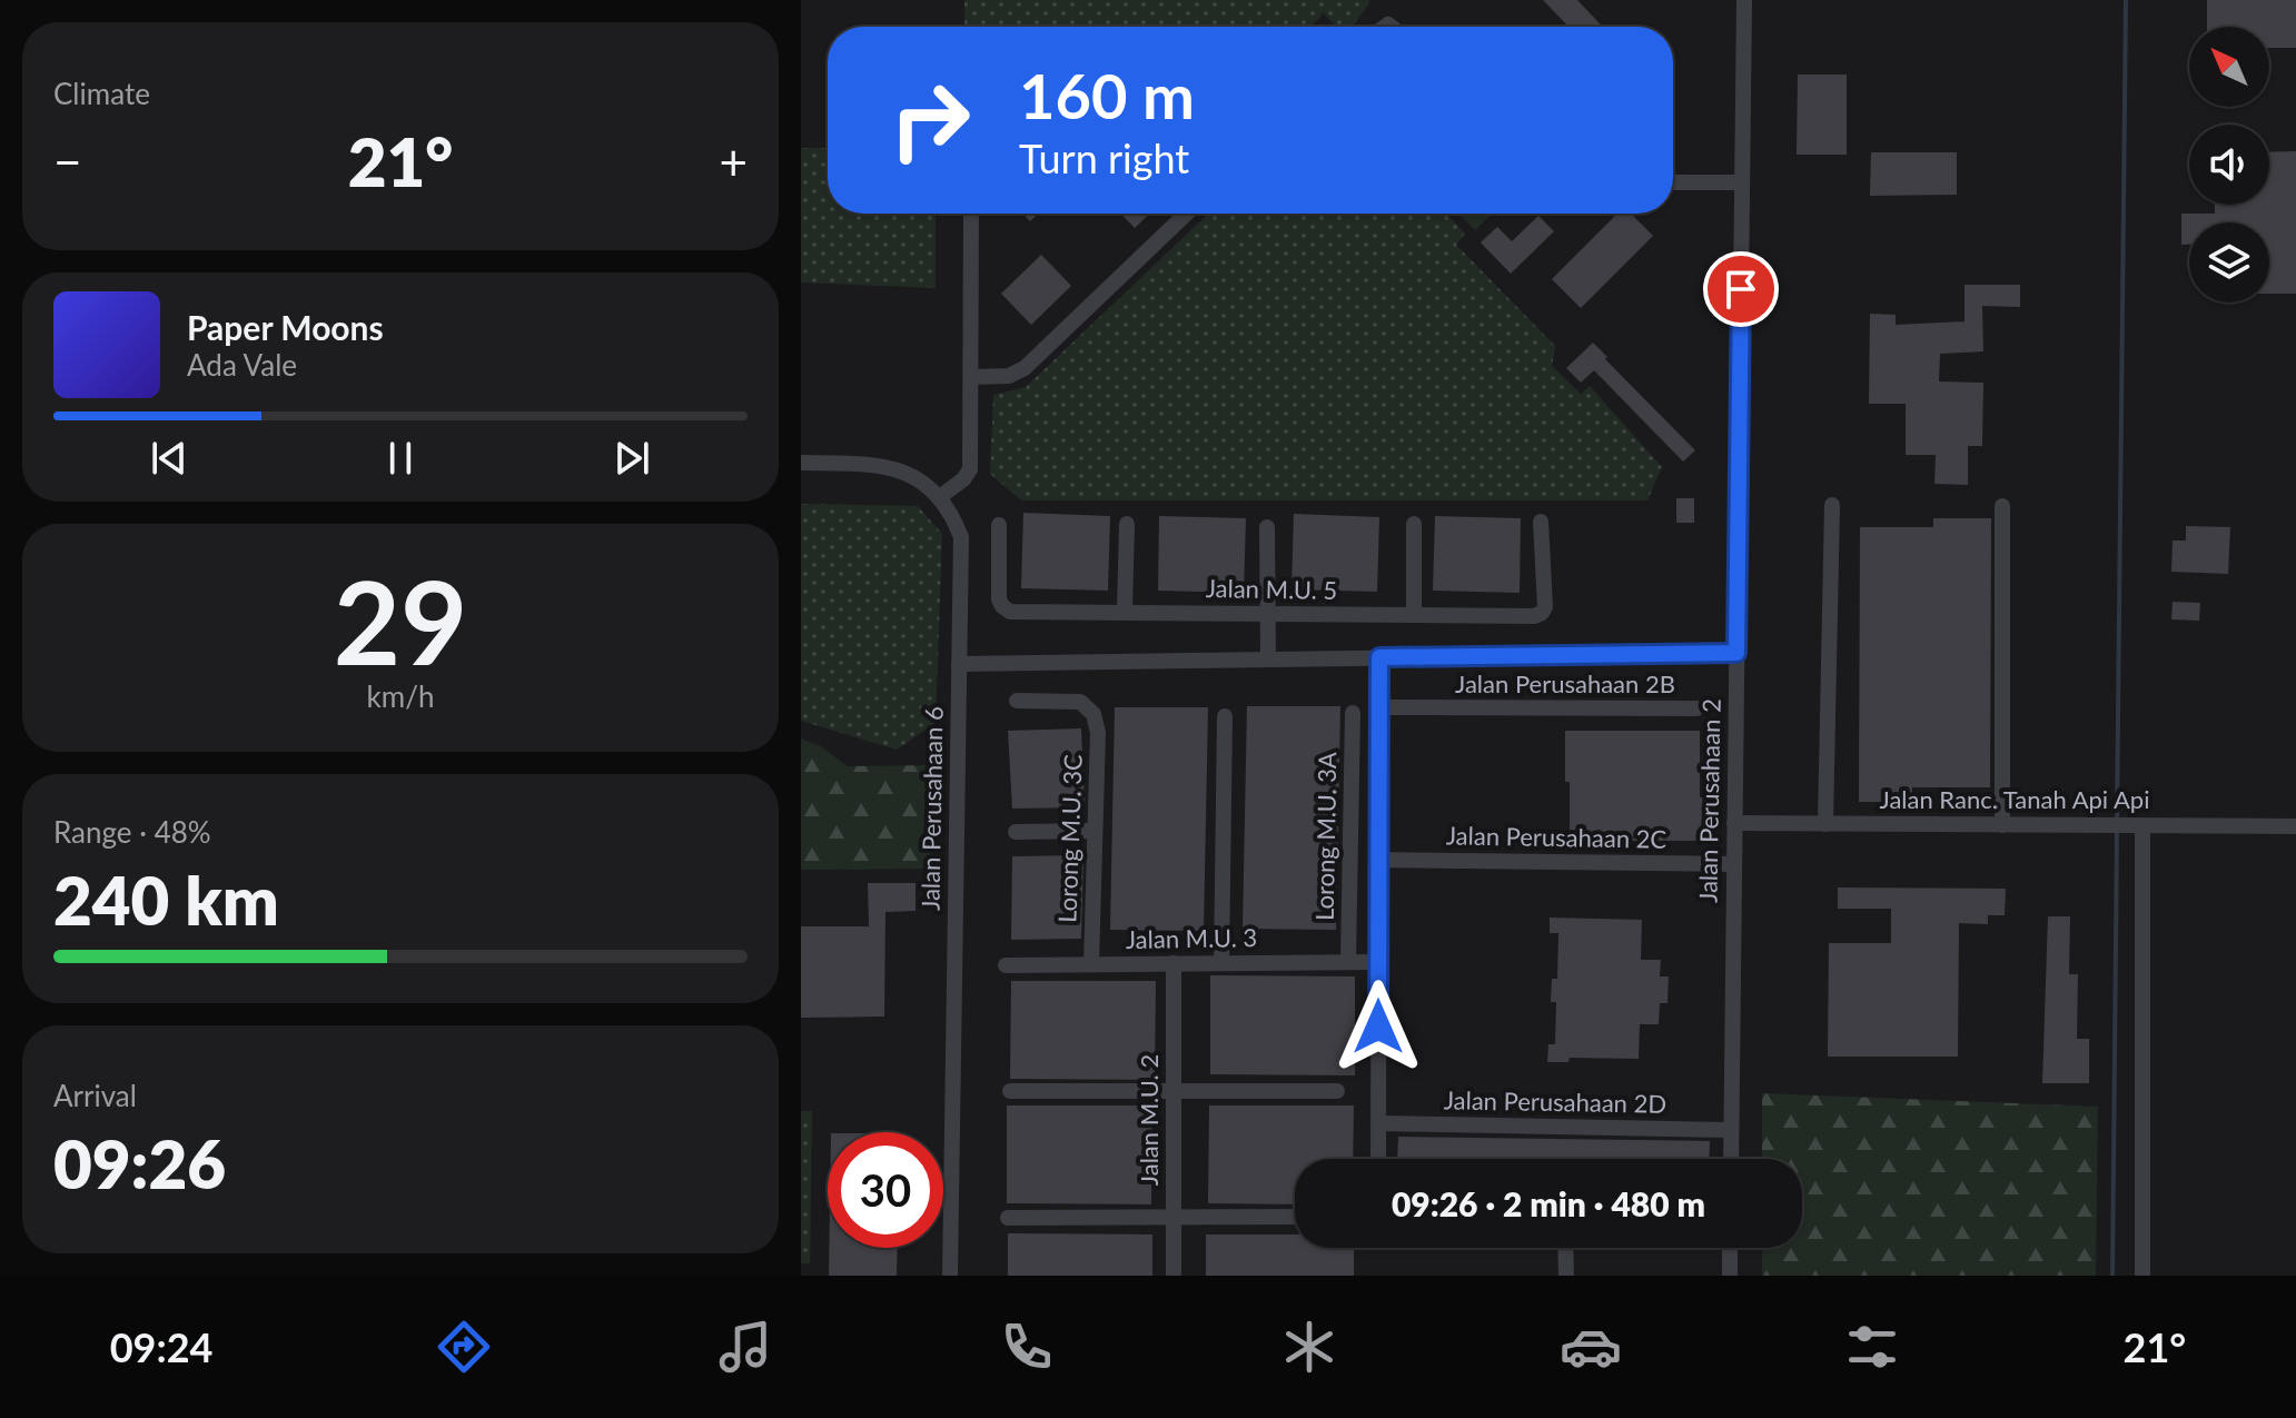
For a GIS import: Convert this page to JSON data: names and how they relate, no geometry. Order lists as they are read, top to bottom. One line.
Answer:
{"streets":{"street":["Jalan M.U. 5","Jalan Perusahaan 2B","Jalan Ranc. Tanah Api Api","Jalan Perusahaan 2","Jalan Perusahaan 6","Lorong M.U. 3A","Jalan Perusahaan 2C","Lorong M.U. 3C","Jalan M.U. 3","Jalan Perusahaan 2D","Jalan M.U. 2"]},"crossings":[["Jalan Ranc. Tanah Api Api","Jalan Perusahaan 2"],["Jalan Perusahaan 2","Jalan Perusahaan 2C"],["Jalan Perusahaan 2","Jalan Perusahaan 2D"],["Lorong M.U. 3A","Jalan M.U. 3"],["Lorong M.U. 3C","Jalan M.U. 3"],["Jalan M.U. 3","Jalan M.U. 2"]],"north":"top left","page":{"tile":["Climate",["29","km/h"],["Range · 48%","240 km"],["Arrival","09:26"]],"turn":["160 m","Turn right"],"heat":["−","21°","+"],"song":["Paper Moons","Ada Vale"],"limit":"30","trip":"09:26 · 2 min · 480 m","tabs":["09:24","21°"]}}
